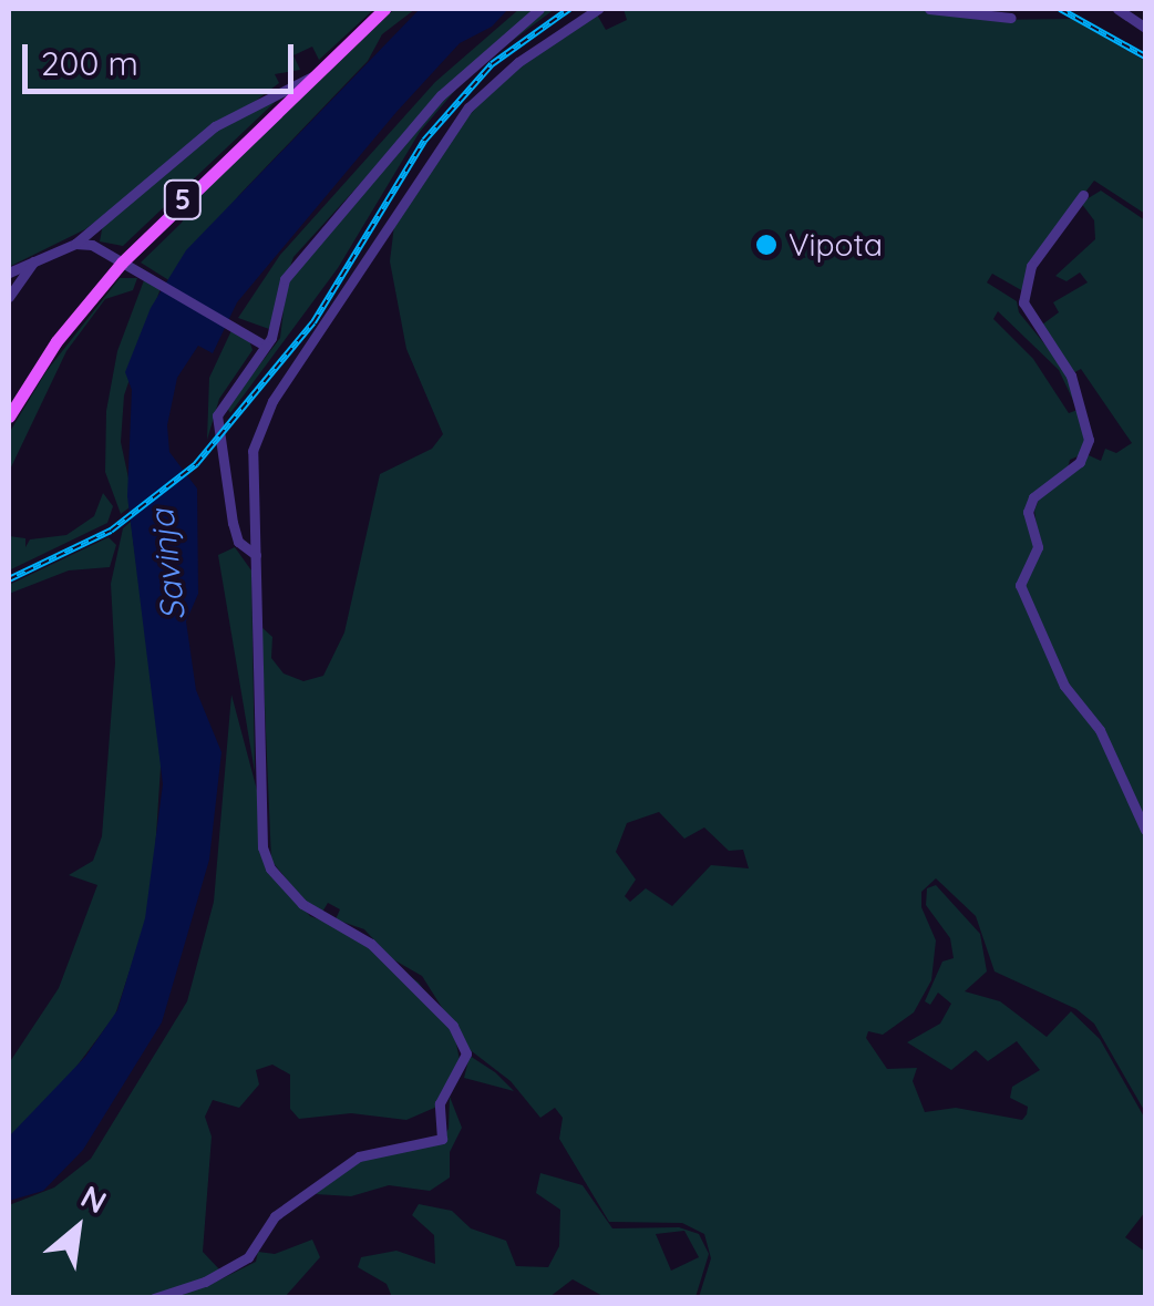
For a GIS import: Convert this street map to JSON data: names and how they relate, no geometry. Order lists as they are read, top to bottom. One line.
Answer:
{"streets":{"main road":["5"]},"water":["Savinja"],"places":["Vipota"],"scale_bar":"200 m","north":"top right"}
